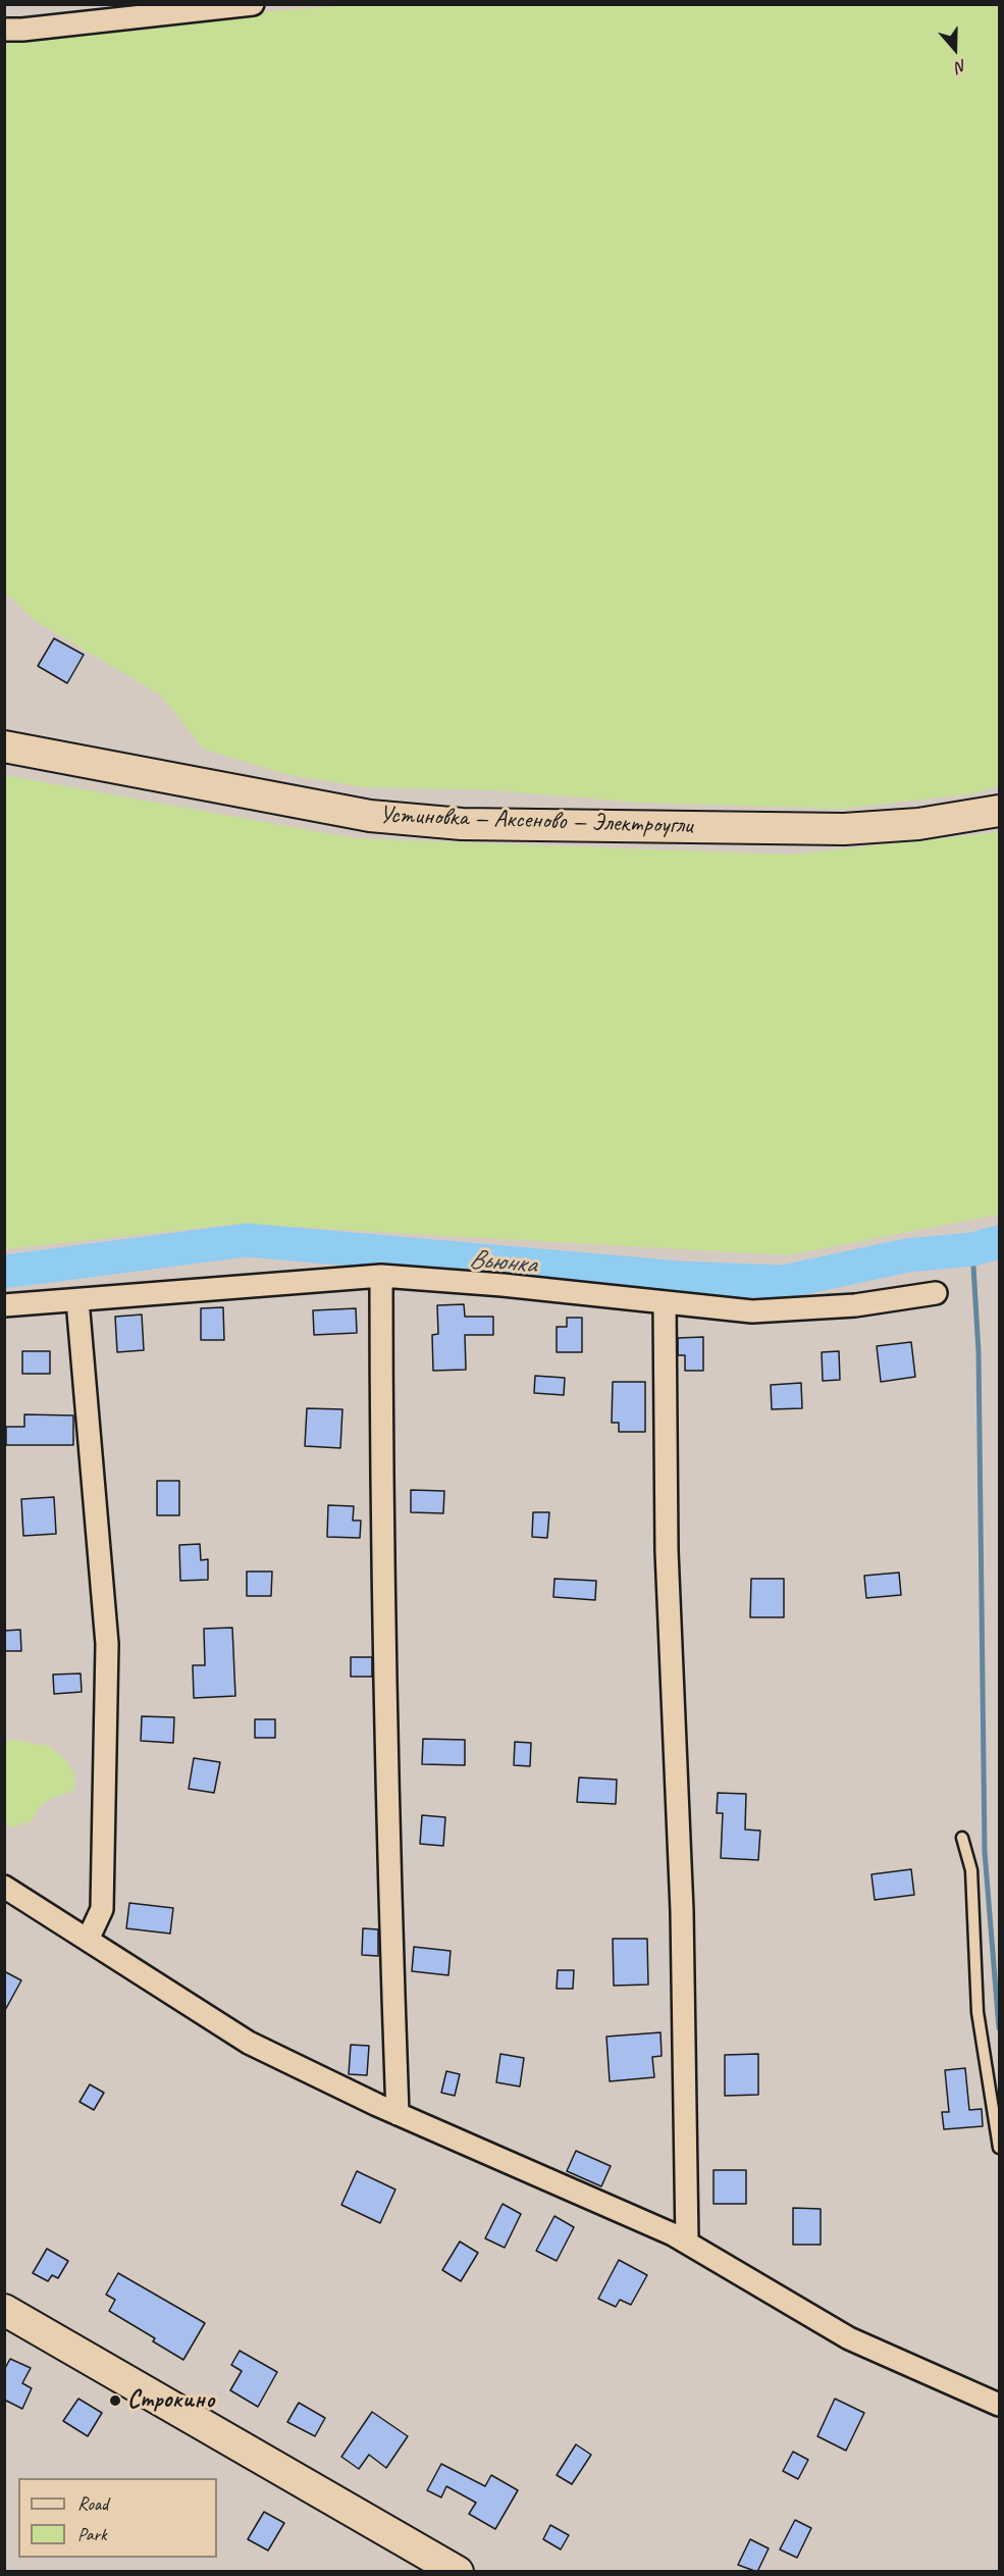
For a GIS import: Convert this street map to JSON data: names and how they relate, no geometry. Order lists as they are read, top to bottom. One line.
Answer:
{"streets":{"main road":["Устиновка — Аксеново — Электроугли"]},"water":["Вьюнка"],"places":["Строкино"],"legend":["Road","Park"],"north":"bottom"}
